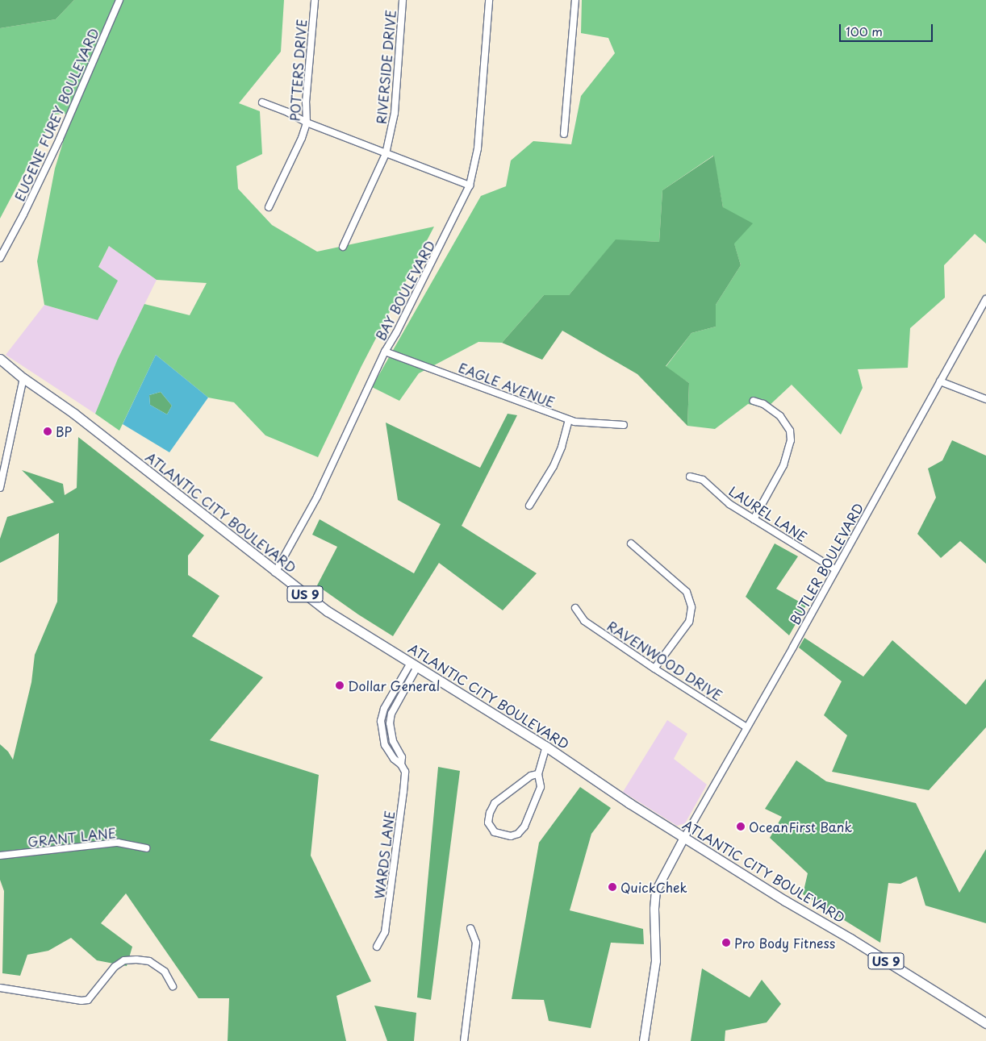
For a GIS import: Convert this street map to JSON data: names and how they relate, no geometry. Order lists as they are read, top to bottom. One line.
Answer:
{"streets":{"highway":["ATLANTIC CITY BOULEVARD","US 9"],"street":["RIVERSIDE DRIVE","POTTERS DRIVE","EUGENE FUREY BOULEVARD","BAY BOULEVARD","EAGLE AVENUE","LAUREL LANE","BUTLER BOULEVARD","RAVENWOOD DRIVE","GRANT LANE","WARDS LANE"]},"crossings":[["BAY BOULEVARD","EAGLE AVENUE"],["BAY BOULEVARD","ATLANTIC CITY BOULEVARD"],["ATLANTIC CITY BOULEVARD","BUTLER BOULEVARD"],["ATLANTIC CITY BOULEVARD","WARDS LANE"],["LAUREL LANE","BUTLER BOULEVARD"],["BUTLER BOULEVARD","RAVENWOOD DRIVE"]],"places":["BP","Dollar General","OceanFirst Bank","QuickChek","Pro Body Fitness"],"scale_bar":"100 m"}
